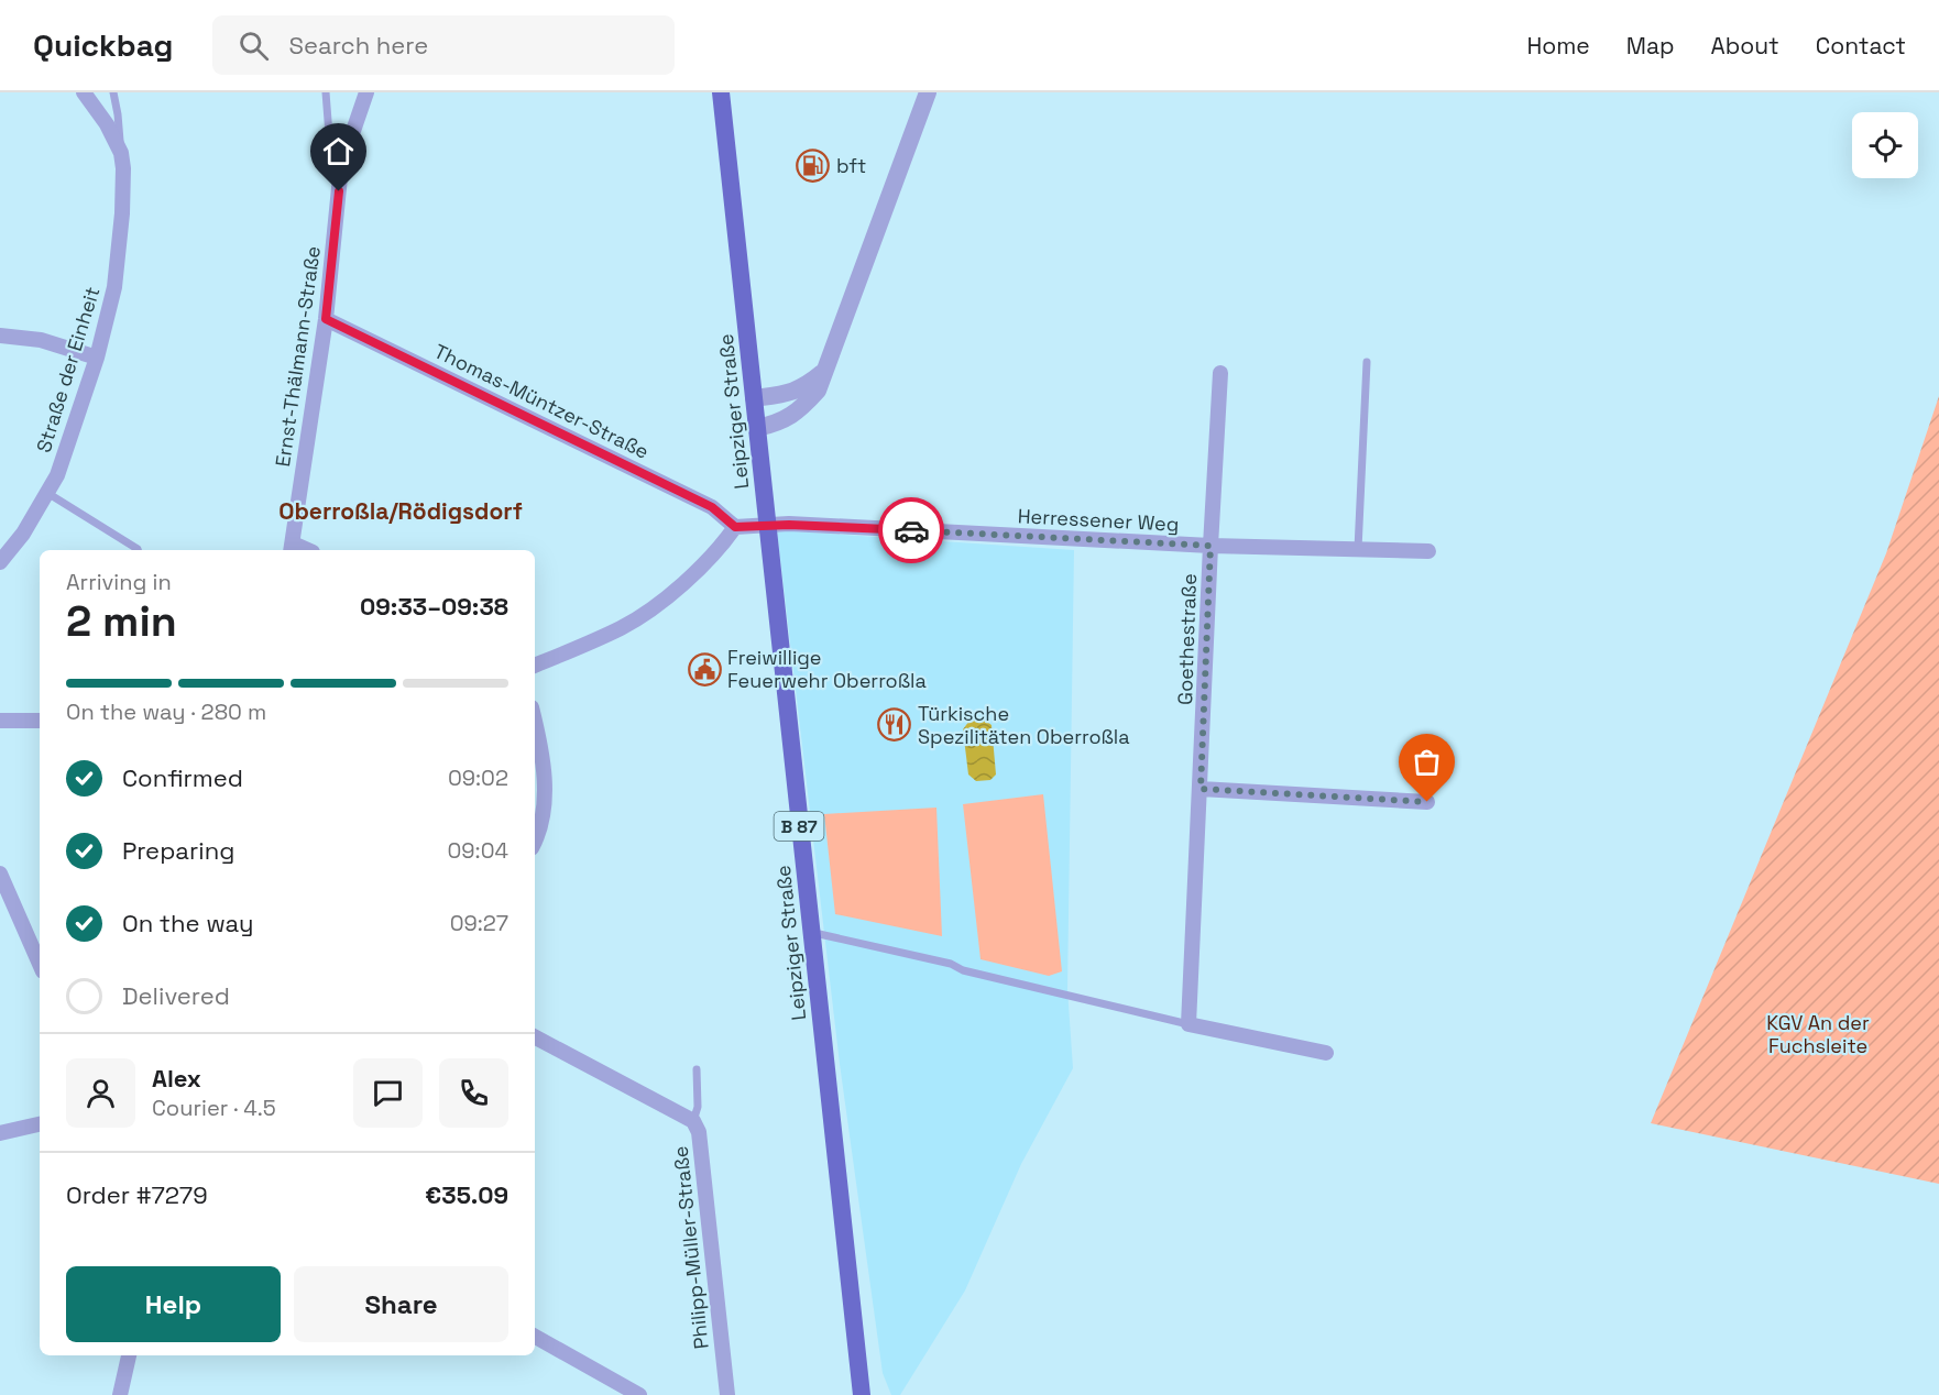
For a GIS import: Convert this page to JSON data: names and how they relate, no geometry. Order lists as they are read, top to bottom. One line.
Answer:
{"streets":{"main road":["Leipziger Straße","B 87"],"street":["Ernst-Thälmann-Straße","Straße der Einheit","Thomas-Müntzer-Straße","Herressener Weg","Goethestraße","Philipp-Müller-Straße"]},"crossings":[["Ernst-Thälmann-Straße","Thomas-Müntzer-Straße"],["Thomas-Müntzer-Straße","Herressener Weg"],["Leipziger Straße","Herressener Weg"],["Herressener Weg","Goethestraße"]],"districts":["Oberroßla/Rödigsdorf"],"parks":["KGV An der Fuchsleite"],"places":{"fuel station":["bft"],"public building":["Freiwillige Feuerwehr Oberroßla"],"restaurant":["Türkische Spezilitäten Oberroßla"]},"page":{"header":"Quickbag","search":"Search here","nav":["Home","Map","About","Contact"],"heading":["2 min","Arriving in","09:33–09:38"],"panel":["Alex","Courier · 4.5","Order #7279","€35.09"],"bar":"On the way · 280 m","list":[["Confirmed","09:02"],["Preparing","09:04"],["On the way","09:27"],"Delivered"],"buttons":["Help","Share"]}}
